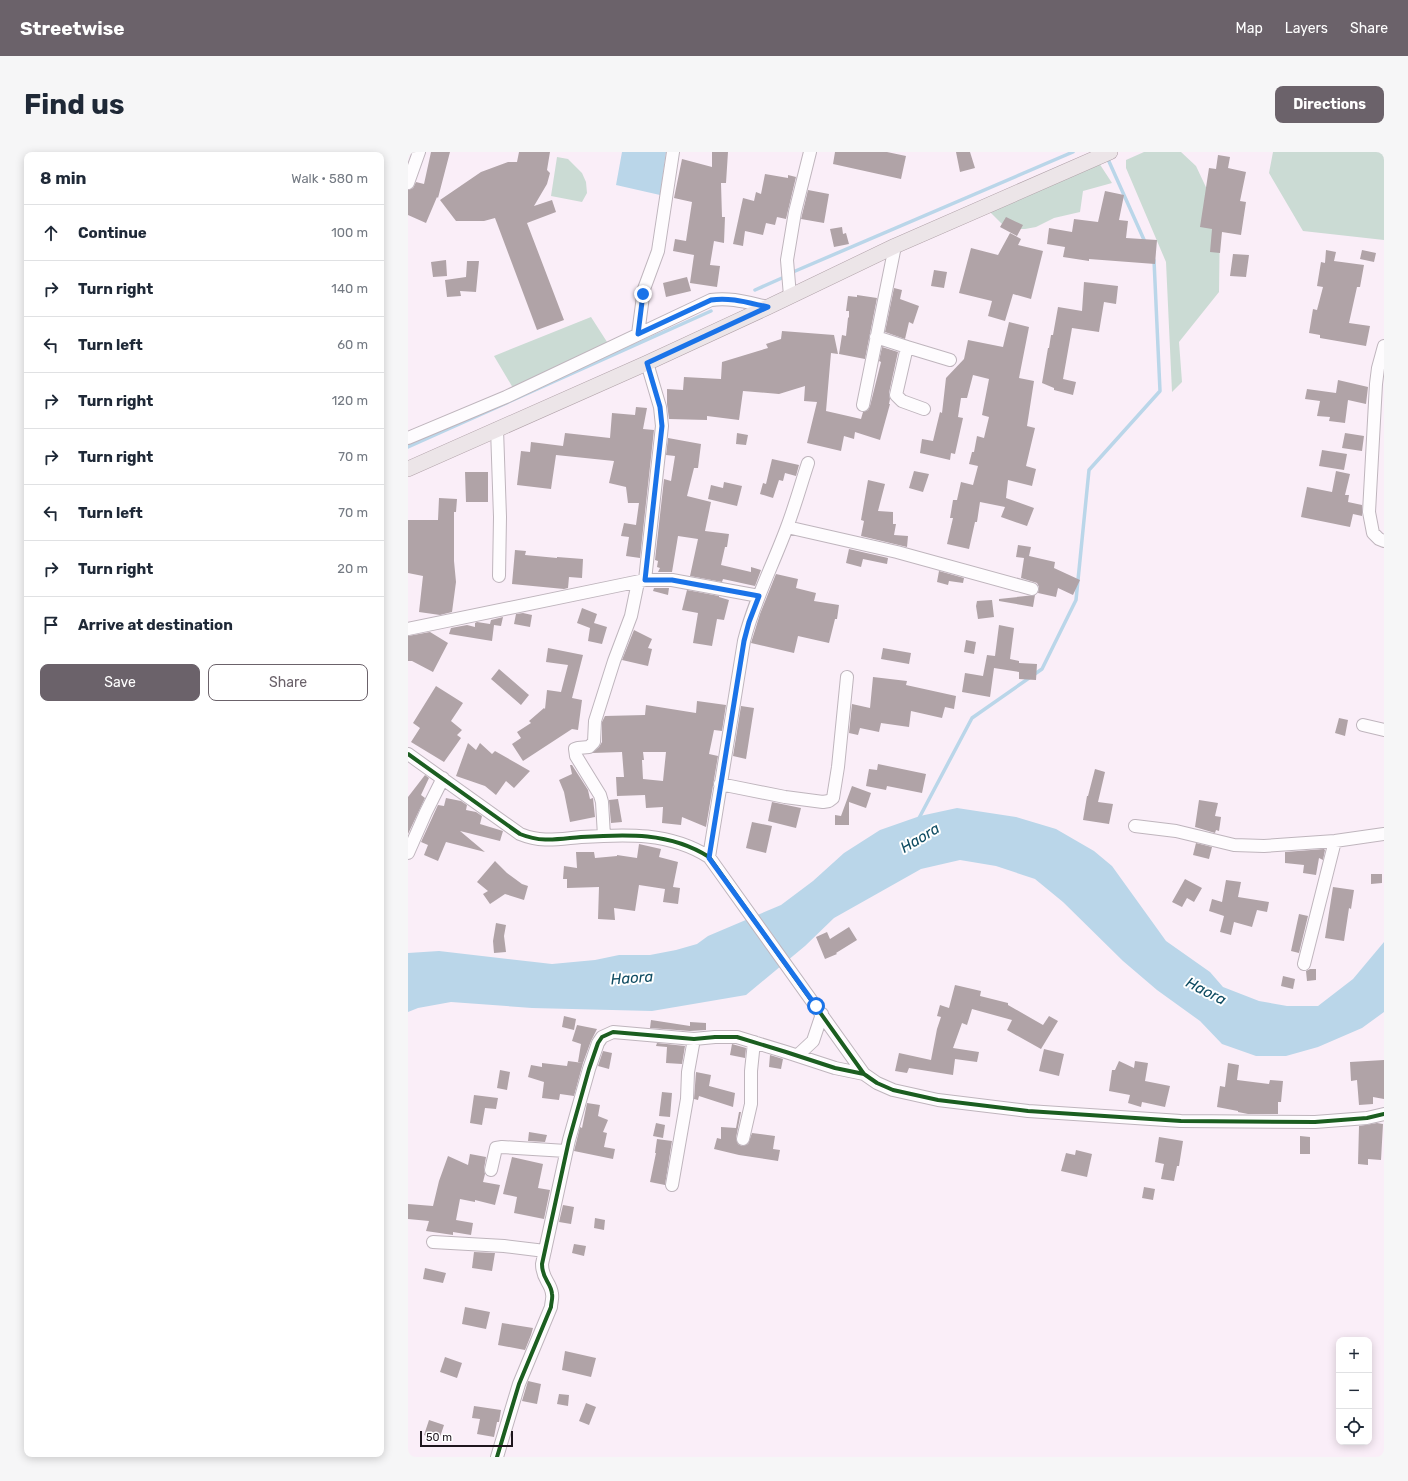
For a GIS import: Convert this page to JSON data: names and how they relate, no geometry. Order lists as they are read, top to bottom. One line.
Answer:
{"water":["Haora"],"scale_bar":"50 m","page":{"header":"Streetwise","nav":["Map","Layers","Share"],"buttons":["Directions",["Save","Share"]],"title":"Find us","heading":["8 min","Walk · 580 m"],"list":[["Continue","100 m"],["Turn right","140 m"],["Turn left","60 m"],["Turn right","120 m"],["Turn right","70 m"],["Turn left","70 m"],["Turn right","20 m"],"Arrive at destination"],"map_buttons":["+","−"],"scale":"50 m"}}
